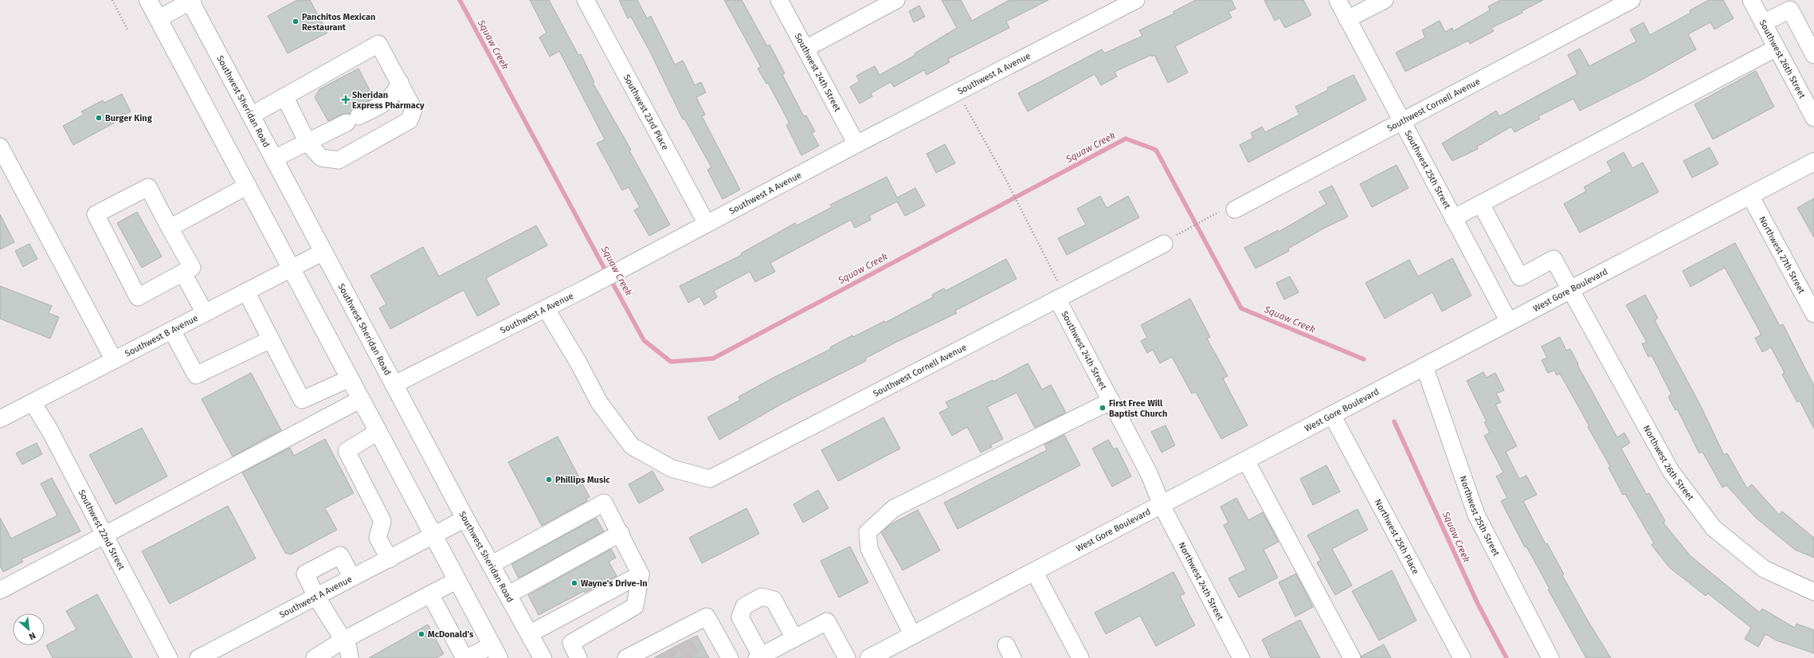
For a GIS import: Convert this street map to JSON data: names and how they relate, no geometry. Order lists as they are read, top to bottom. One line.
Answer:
{"streets":{"main road":["Southwest Sheridan Road","West Gore Boulevard"],"street":["Southwest 26th Street","Southwest 24th Street","Southwest A Avenue","Southwest Cornell Avenue","Southwest 23rd Place","Southwest 25th Street","Northwest 27th Street","Southwest B Avenue","Northwest 26th Street","Northwest 25th Street","Southwest 22nd Street","Northwest 25th Place","Northwest 24th Street"]},"crossings":[["Southwest 24th Street","Southwest A Avenue"],["Southwest 24th Street","Southwest Cornell Avenue"],["Southwest 24th Street","West Gore Boulevard"],["Southwest 24th Street","Northwest 24th Street"],["Southwest A Avenue","Southwest Sheridan Road"],["Southwest A Avenue","Southwest Cornell Avenue"],["Southwest A Avenue","Southwest 23rd Place"],["Southwest Sheridan Road","Southwest B Avenue"],["Southwest Cornell Avenue","Southwest 25th Street"],["Southwest 25th Street","West Gore Boulevard"],["Northwest 27th Street","West Gore Boulevard"],["West Gore Boulevard","Northwest 26th Street"],["West Gore Boulevard","Northwest 25th Street"],["West Gore Boulevard","Northwest 25th Place"],["West Gore Boulevard","Northwest 24th Street"],["Southwest B Avenue","Southwest 22nd Street"]],"water":["Squaw Creek"],"places":{"other":["Panchitos Mexican Restaurant","Burger King","First Free Will Baptist Church","Phillips Music","Wayne's Drive-In","McDonald's"],"health":["Sheridan Express Pharmacy"]},"north":"bottom right"}
